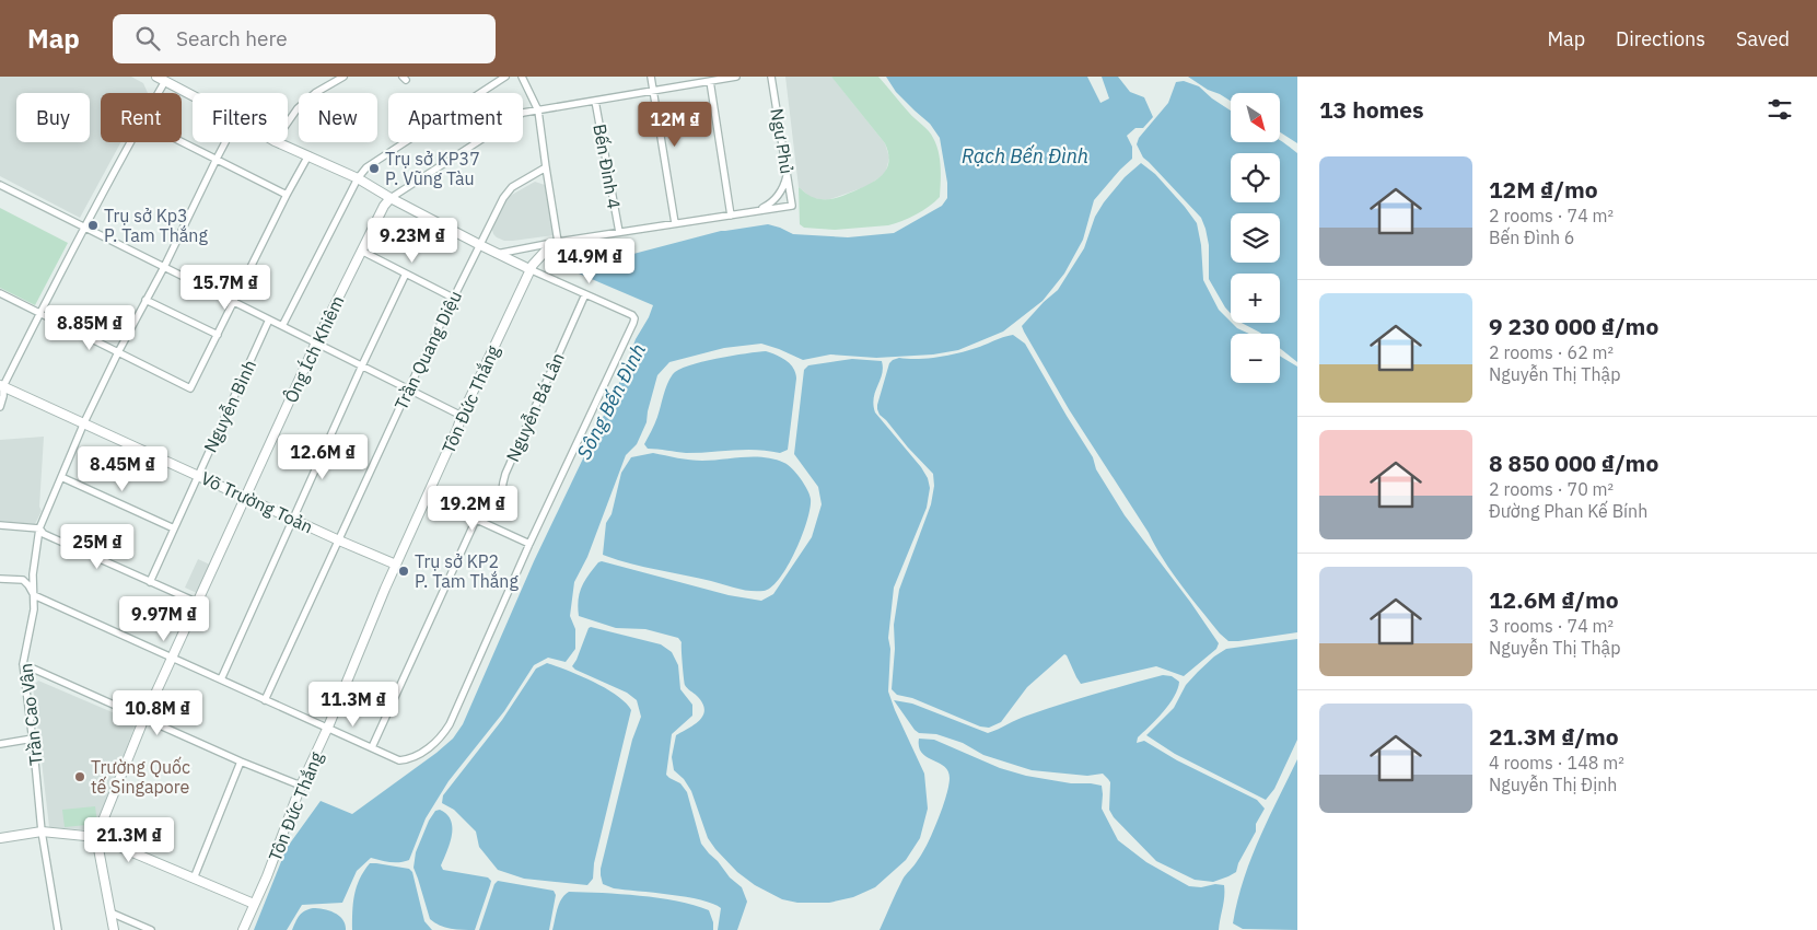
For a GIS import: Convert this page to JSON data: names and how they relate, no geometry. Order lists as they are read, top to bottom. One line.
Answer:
{"streets":{"street":["Ngư Phủ","Bến Đình 4","Ông Ích Khiêm","Trần Quang Diệu","Tôn Đức Thắng","Nguyễn Bình","Nguyễn Bá Lân","Võ Trường Toản","Trần Cao Vân"]},"crossings":[["Ông Ích Khiêm","Võ Trường Toản"],["Trần Quang Diệu","Võ Trường Toản"],["Tôn Đức Thắng","Võ Trường Toản"],["Nguyễn Bình","Võ Trường Toản"],["Võ Trường Toản","Trần Cao Vân"]],"water":["Rạch Bến Đình","Sông Bến Đình"],"places":["Trụ sở KP37 P. Vũng Tàu","Trụ sở Kp3 P. Tam Thắng","Trụ sở KP2 P. Tam Thắng","Trường Quốc tế Singapore"],"north":"bottom right","page":{"header":"Map","search":"Search here","nav":["Map","Directions","Saved"],"heading":"13 homes","map_buttons":["+","−"],"chip":["Buy","Rent","Filters","New","Apartment"],"price":["12M ₫","9.23M ₫","14.9M ₫","15.7M ₫","8.85M ₫","12.6M ₫","8.45M ₫","19.2M ₫","25M ₫","9.97M ₫","11.3M ₫","10.8M ₫","21.3M ₫"],"list":[{"name":"12M ₫/mo","note":"2 rooms · 74 m² · Bến Đình 6"},{"name":"9 230 000 ₫/mo","note":"2 rooms · 62 m² · Nguyễn Thị Thập"},{"name":"8 850 000 ₫/mo","note":"2 rooms · 70 m² · Đường Phan Kế Bính"},{"name":"12.6M ₫/mo","note":"3 rooms · 74 m² · Nguyễn Thị Thập"},{"name":"21.3M ₫/mo","note":"4 rooms · 148 m² · Nguyễn Thị Định"}]}}
